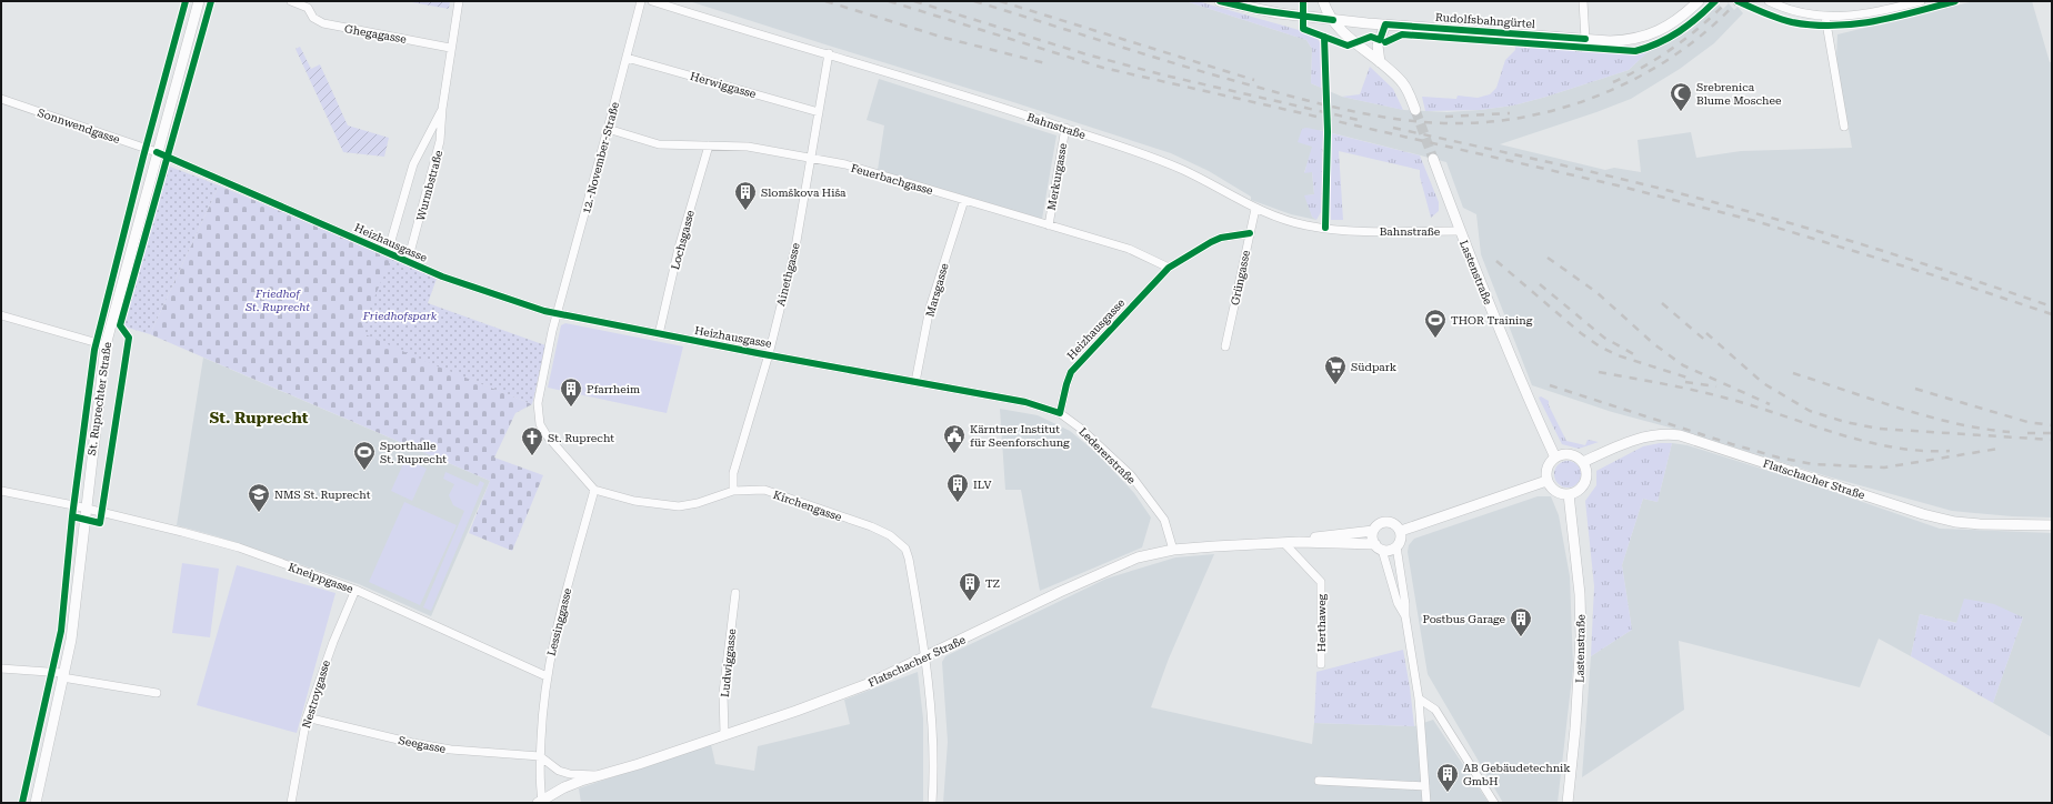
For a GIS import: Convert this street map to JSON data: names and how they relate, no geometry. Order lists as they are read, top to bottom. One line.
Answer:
{"streets":{"street":["Rudolfsbahngürtel","Ghegagasse","Herwiggasse","Sonnwendgasse","Bahnstraße","12.-November-Straße","Merkurgasse","Feuerbachgasse","Wurmbstraße","Lochsgasse","Heizhausgasse","Lastenstraße","Ainethgasse","Grüngasse","Marsgasse","St. Ruprechter Straße","Ledererstraße","Flatschacher Straße","Kirchengasse","Kneippgasse","Lessinggasse","Herthaweg","Ludwiggasse","Nestroygasse","Seegasse"]},"crossings":[["Ghegagasse","Wurmbstraße"],["Herwiggasse","12.-November-Straße"],["Herwiggasse","Ainethgasse"],["Sonnwendgasse","Heizhausgasse"],["Sonnwendgasse","St. Ruprechter Straße"],["Bahnstraße","Merkurgasse"],["Bahnstraße","Lastenstraße"],["Bahnstraße","Ainethgasse"],["Bahnstraße","Grüngasse"],["12.-November-Straße","Feuerbachgasse"],["12.-November-Straße","Heizhausgasse"],["Merkurgasse","Feuerbachgasse"],["Feuerbachgasse","Lochsgasse"],["Feuerbachgasse","Heizhausgasse"],["Feuerbachgasse","Ainethgasse"],["Feuerbachgasse","Marsgasse"],["Wurmbstraße","Heizhausgasse"],["Lochsgasse","Heizhausgasse"],["Heizhausgasse","Ainethgasse"],["Heizhausgasse","Grüngasse"],["Heizhausgasse","Marsgasse"],["Heizhausgasse","St. Ruprechter Straße"],["Heizhausgasse","Ledererstraße"],["Lastenstraße","Flatschacher Straße"],["Ainethgasse","Kirchengasse"],["St. Ruprechter Straße","Kneippgasse"],["Ledererstraße","Flatschacher Straße"],["Flatschacher Straße","Kirchengasse"],["Flatschacher Straße","Lessinggasse"],["Flatschacher Straße","Herthaweg"],["Flatschacher Straße","Ludwiggasse"],["Kirchengasse","Lessinggasse"],["Kneippgasse","Lessinggasse"],["Kneippgasse","Nestroygasse"],["Lessinggasse","Seegasse"],["Nestroygasse","Seegasse"]],"districts":["St. Ruprecht"],"parks":["Friedhof St. Ruprecht","Friedhofspark"],"places":{"mosque":["Srebrenica Blume Moschee"],"building":["Slomškova Hiša","Pfarrheim","ILV","TZ","Postbus Garage","AB Gebäudetechnik GmbH"],"sports":["THOR Training","Sporthalle St. Ruprecht"],"supermarket":["Südpark"],"public building":["Kärntner Institut für Seenforschung"],"church":["St. Ruprecht"],"school or university":["NMS St. Ruprecht"]}}
